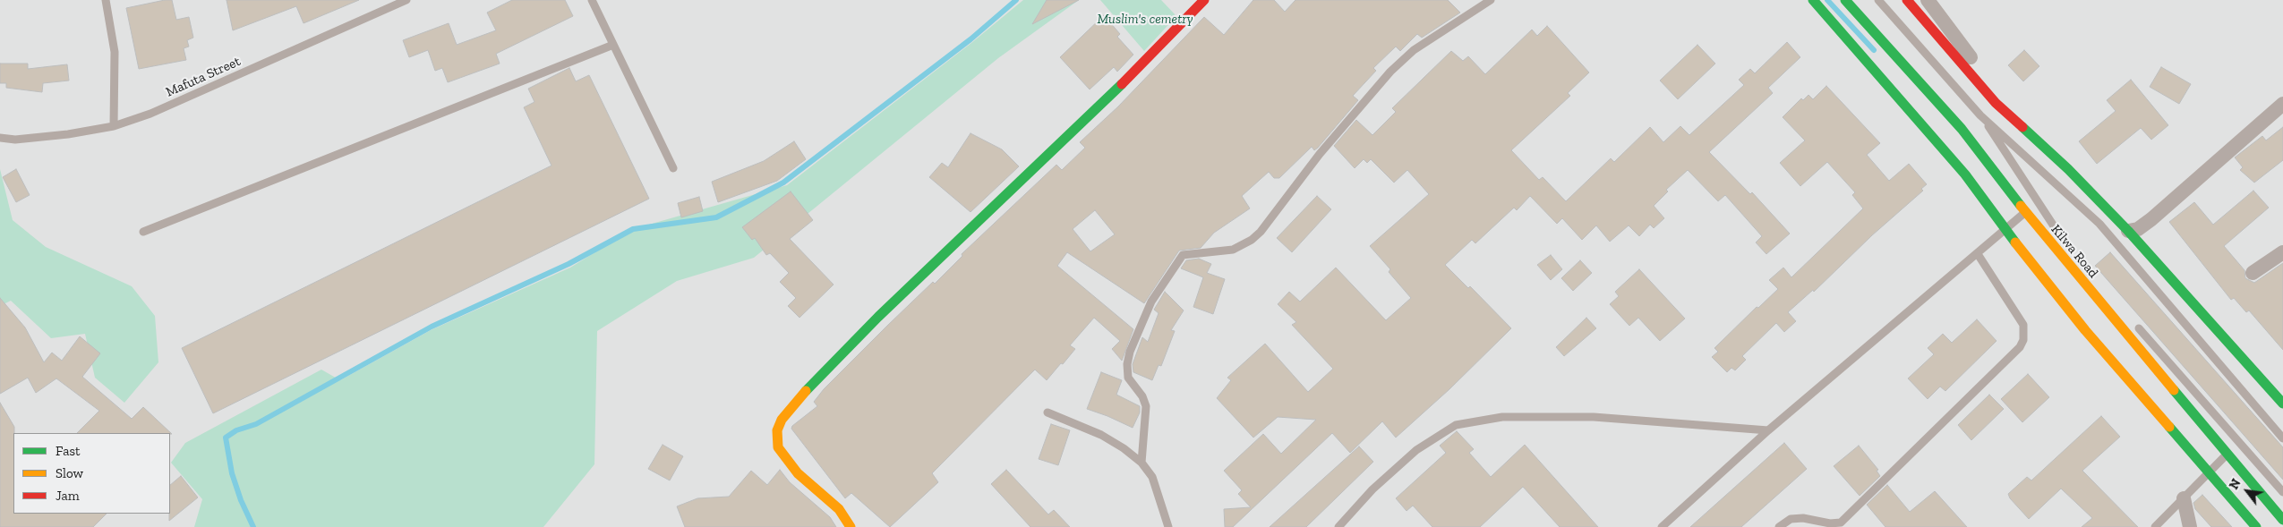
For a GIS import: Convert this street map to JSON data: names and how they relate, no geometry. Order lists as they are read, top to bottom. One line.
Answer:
{"streets":{"main road":["Kilwa Road"],"lane":["Mafuta Street"]},"parks":["Muslim's cemetry"],"legend":["Fast","Slow","Jam"],"north":"top left"}
